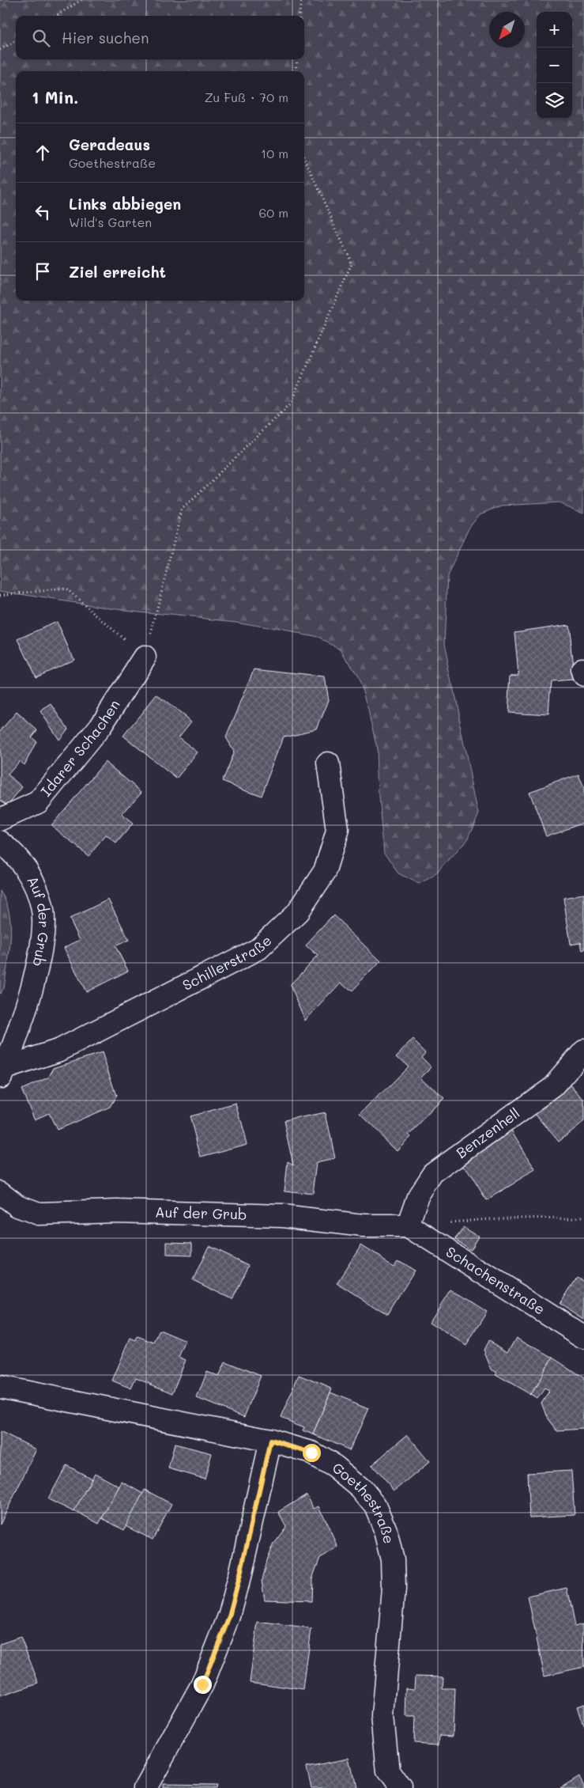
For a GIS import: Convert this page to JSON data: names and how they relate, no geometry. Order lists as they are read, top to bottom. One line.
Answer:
{"streets":{"street":["Idarer Schachen","Auf der Grub","Schillerstraße","Benzenhell","Schachenstraße","Goethestraße"]},"crossings":[["Auf der Grub","Schillerstraße"],["Auf der Grub","Benzenhell"],["Auf der Grub","Schachenstraße"],["Benzenhell","Schachenstraße"]],"north":"bottom left","page":{"map_buttons":["+","−"],"search":"Hier suchen","heading":["1 Min.","Zu Fuß · 70 m"],"list":[["Geradeaus","Goethestraße","10 m"],["Links abbiegen","Wild's Garten","60 m"],"Ziel erreicht"]}}
